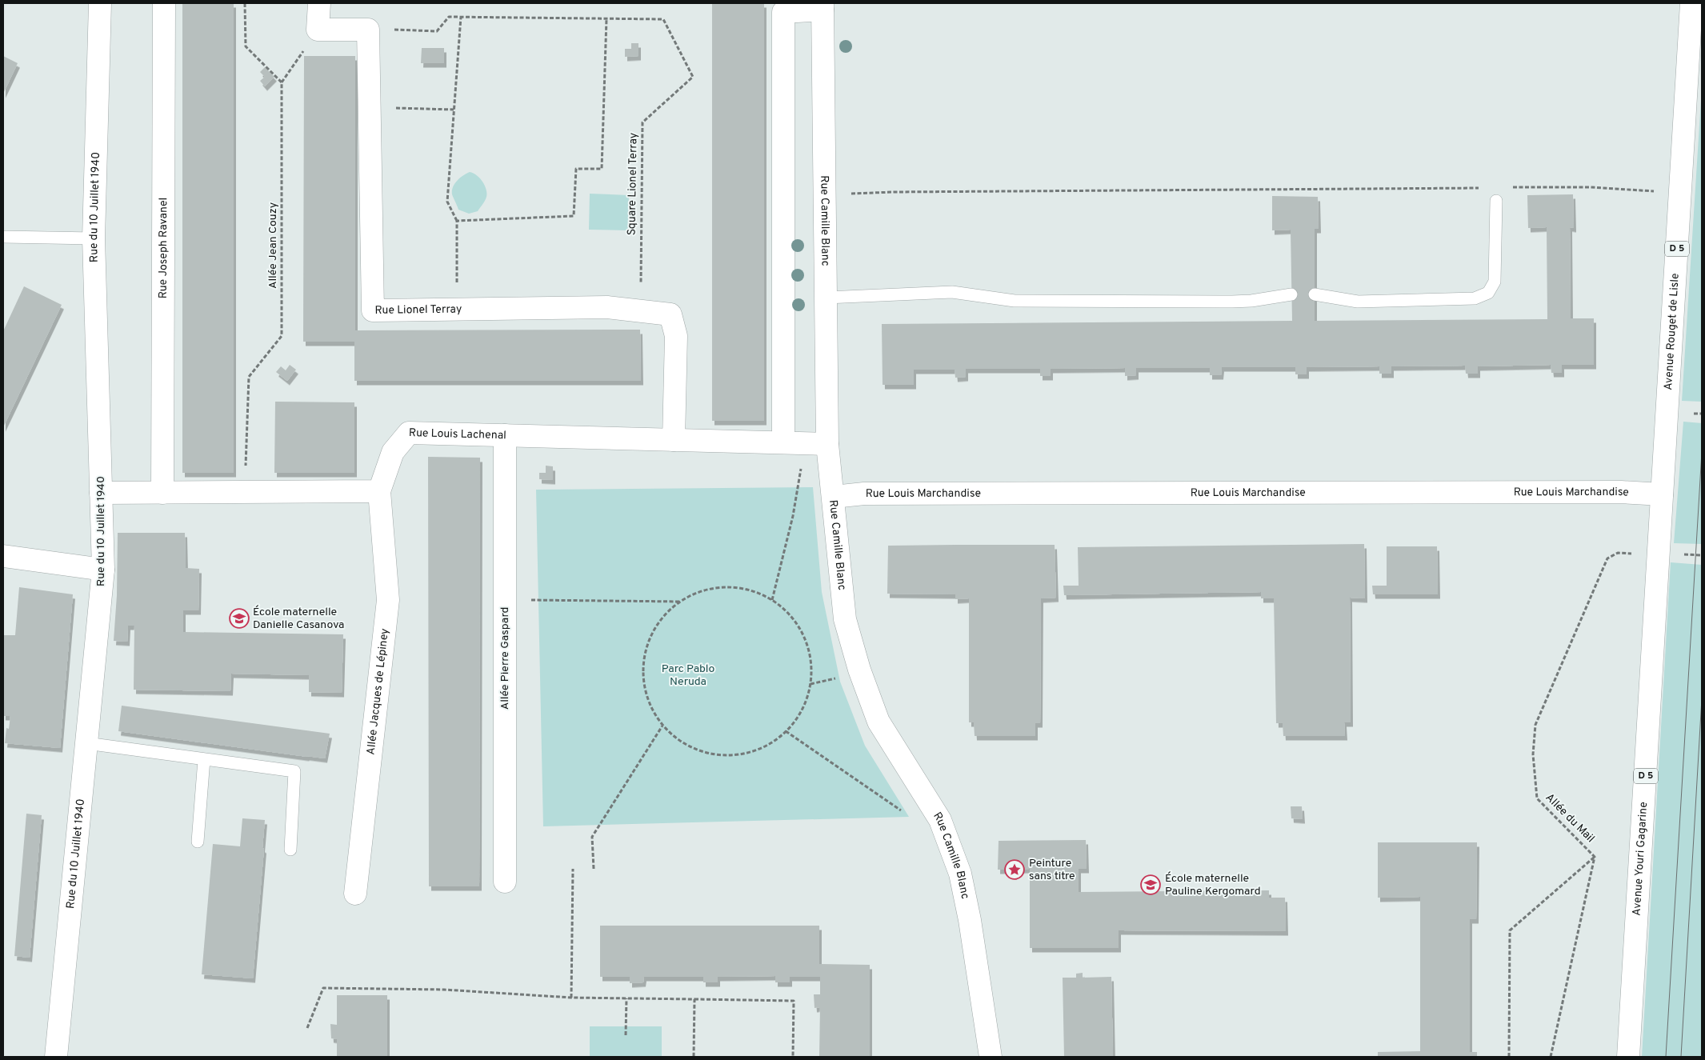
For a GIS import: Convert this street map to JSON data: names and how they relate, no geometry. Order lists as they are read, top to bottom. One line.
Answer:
{"streets":{"street":["Rue du 10 Juillet 1940","Rue Camille Blanc","Rue Joseph Ravanel","D 5","Rue Lionel Terray","Avenue Rouget de Lisle","Rue Louis Lachenal","Rue Louis Marchandise","Allée Pierre Gaspard","Allée Jacques de Lépiney","Avenue Youri Gagarine"],"path":["Square Lionel Terray","Allée Jean Couzy","Allée du Mail"]},"crossings":[["Square Lionel Terray","Rue Lionel Terray"],["Rue Camille Blanc","Rue Louis Lachenal"],["Rue Camille Blanc","Rue Louis Marchandise"],["Rue Lionel Terray","Rue Louis Lachenal"],["Avenue Rouget de Lisle","Rue Louis Marchandise"],["Avenue Rouget de Lisle","Avenue Youri Gagarine"],["Rue Louis Lachenal","Allée Pierre Gaspard"],["Rue Louis Lachenal","Allée Jacques de Lépiney"],["Rue Louis Marchandise","Avenue Youri Gagarine"],["Allée du Mail","Avenue Youri Gagarine"]],"parks":["Parc Pablo Neruda"],"places":{"school or university":["École maternelle Danielle Casanova","École maternelle Pauline Kergomard"],"place":["Peinture sans titre"]}}
